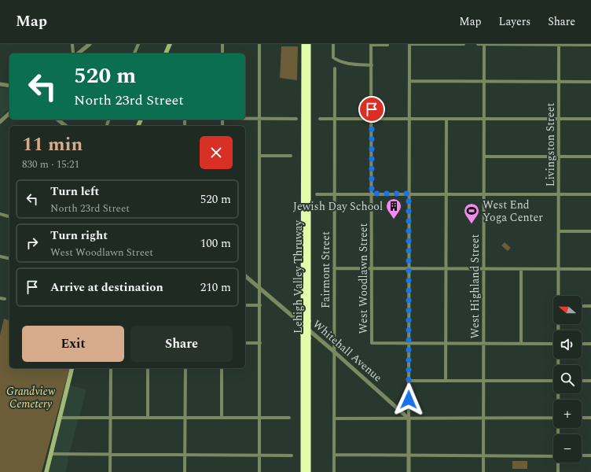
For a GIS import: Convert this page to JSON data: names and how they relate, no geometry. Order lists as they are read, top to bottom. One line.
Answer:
{"streets":{"highway":["Lehigh Valley Thruway"],"street":["Livingston Street","Fairmont Street","West Woodlawn Street","West Highland Street","Whitehall Avenue"]},"crossings":[["Fairmont Street","Whitehall Avenue"]],"parks":["Grandview Cemetery"],"places":{"building":["Jewish Day School"],"sports":["West End Yoga Center"]},"north":"left","page":{"header":"Map","nav":["Map","Layers","Share"],"turn":["520 m","North 23rd Street"],"heading":["11 min","830 m · 15:21"],"list":[{"name":"Turn left","note":"North 23rd Street","value":"520 m"},{"name":"Turn right","note":"West Woodlawn Street","value":"100 m"},{"name":"Arrive at destination","value":"210 m"}],"map_buttons":["+","−"],"buttons":["Exit","Share"]}}
